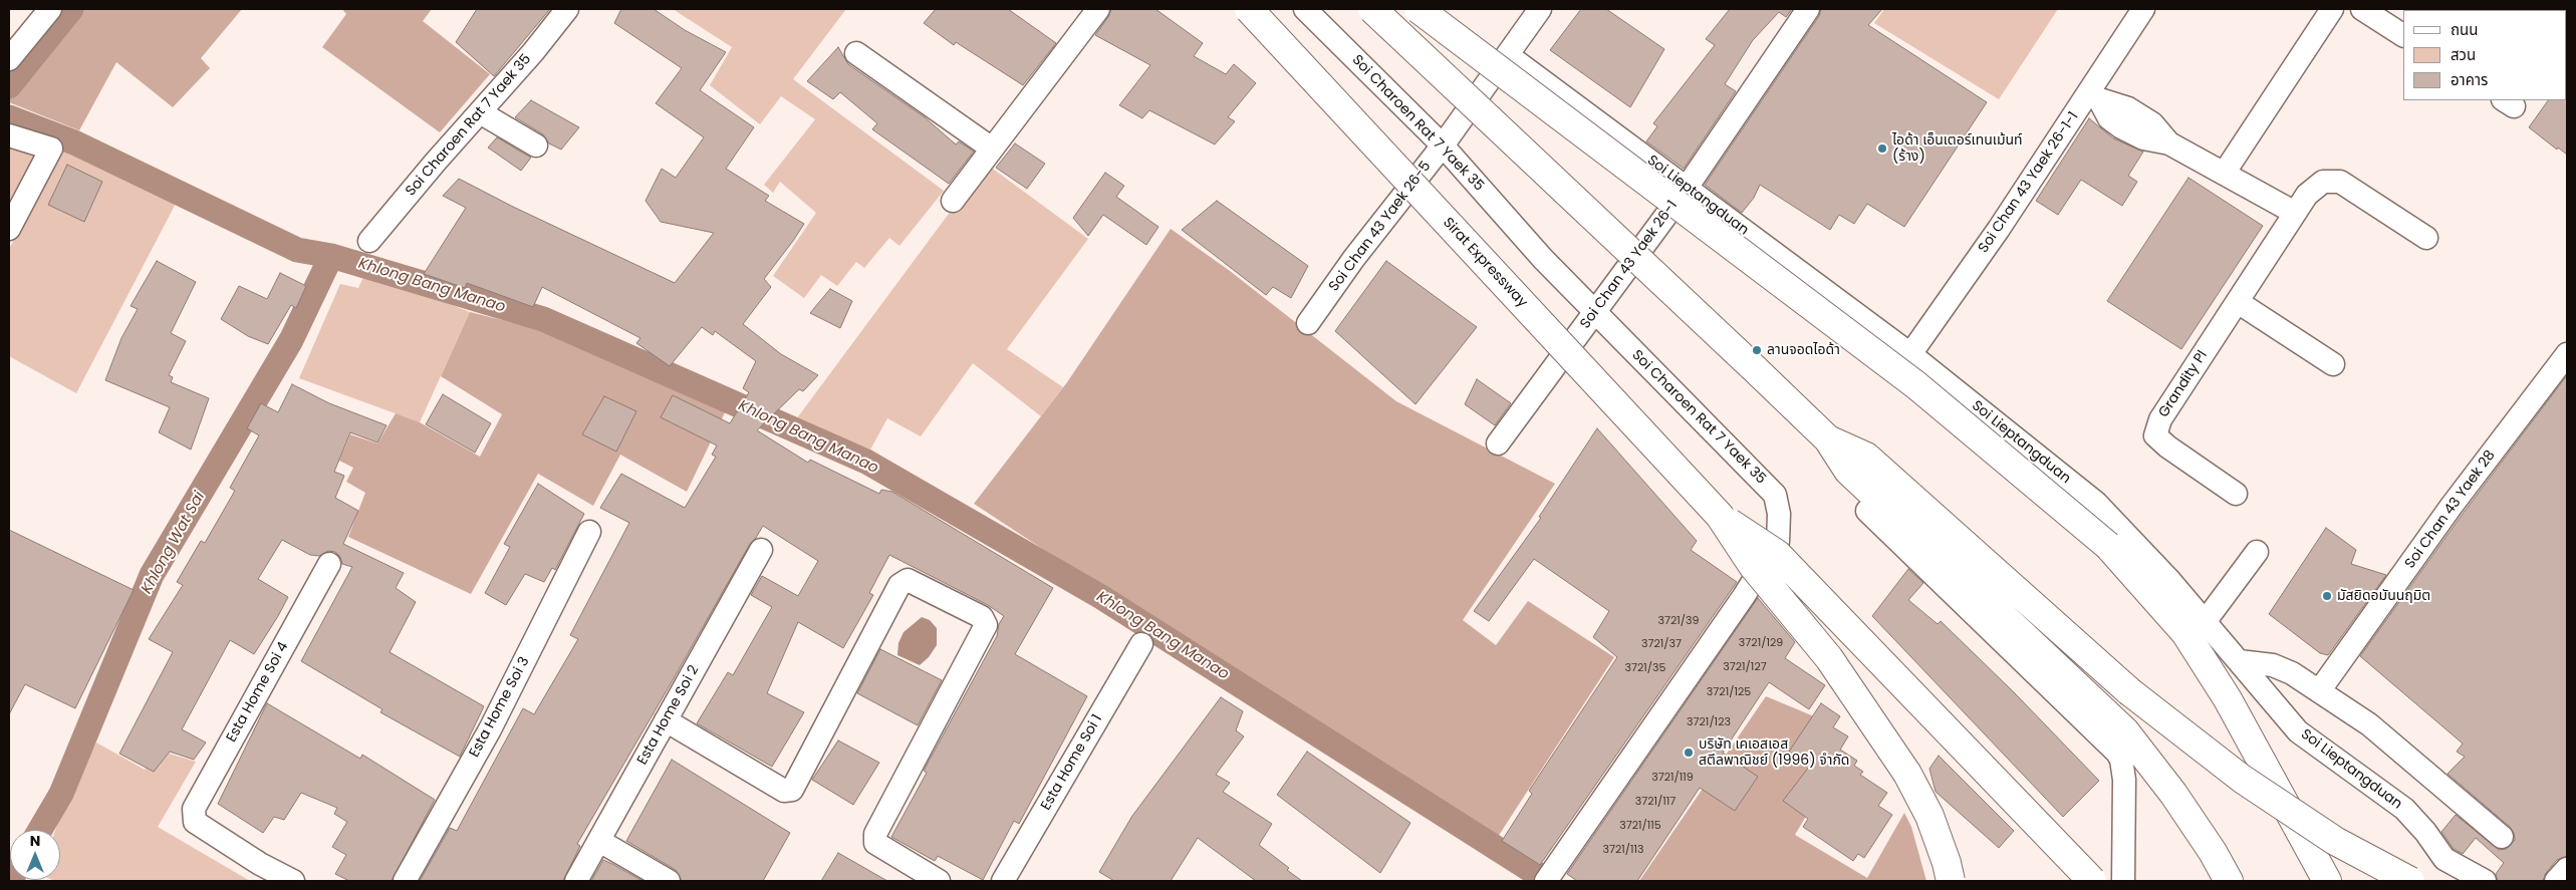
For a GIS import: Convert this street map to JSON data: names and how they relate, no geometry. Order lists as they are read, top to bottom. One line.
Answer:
{"streets":{"highway":["Sirat Expressway"],"street":["Soi Charoen Rat 7 Yaek 35","Soi Chan 43 Yaek 26-1-1","Soi Lieptangduan","Soi Chan 43 Yaek 26-5","Soi Chan 43 Yaek 26-1","Grandity Pl","Soi Chan 43 Yaek 28","Esta Home Soi 4","Esta Home Soi 3","Esta Home Soi 2","Esta Home Soi 1"]},"crossings":[["Soi Charoen Rat 7 Yaek 35","Soi Chan 43 Yaek 26-5"],["Soi Charoen Rat 7 Yaek 35","Soi Chan 43 Yaek 26-1"],["Soi Chan 43 Yaek 26-1-1","Soi Lieptangduan"],["Soi Lieptangduan","Soi Chan 43 Yaek 26-5"],["Soi Lieptangduan","Soi Chan 43 Yaek 26-1"]],"water":["Khlong Bang Manao","Khlong Wat Sai"],"places":["ไอด้า เอ็นเตอร์เทนเม้นท์ (ร้าง)","ลานจอดไอด้า","มัสยิดอมันนฤมิต","บริษัท เคเอสเอส สตีลพาณิชย์ (1996) จำกัด"],"house_numbers":["3721/39","3721/129","3721/37","3721/127","3721/35","3721/125","3721/123","3721/119","3721/117","3721/115","3721/113"],"legend":["ถนน","สวน","อาคาร"],"north":"top"}
